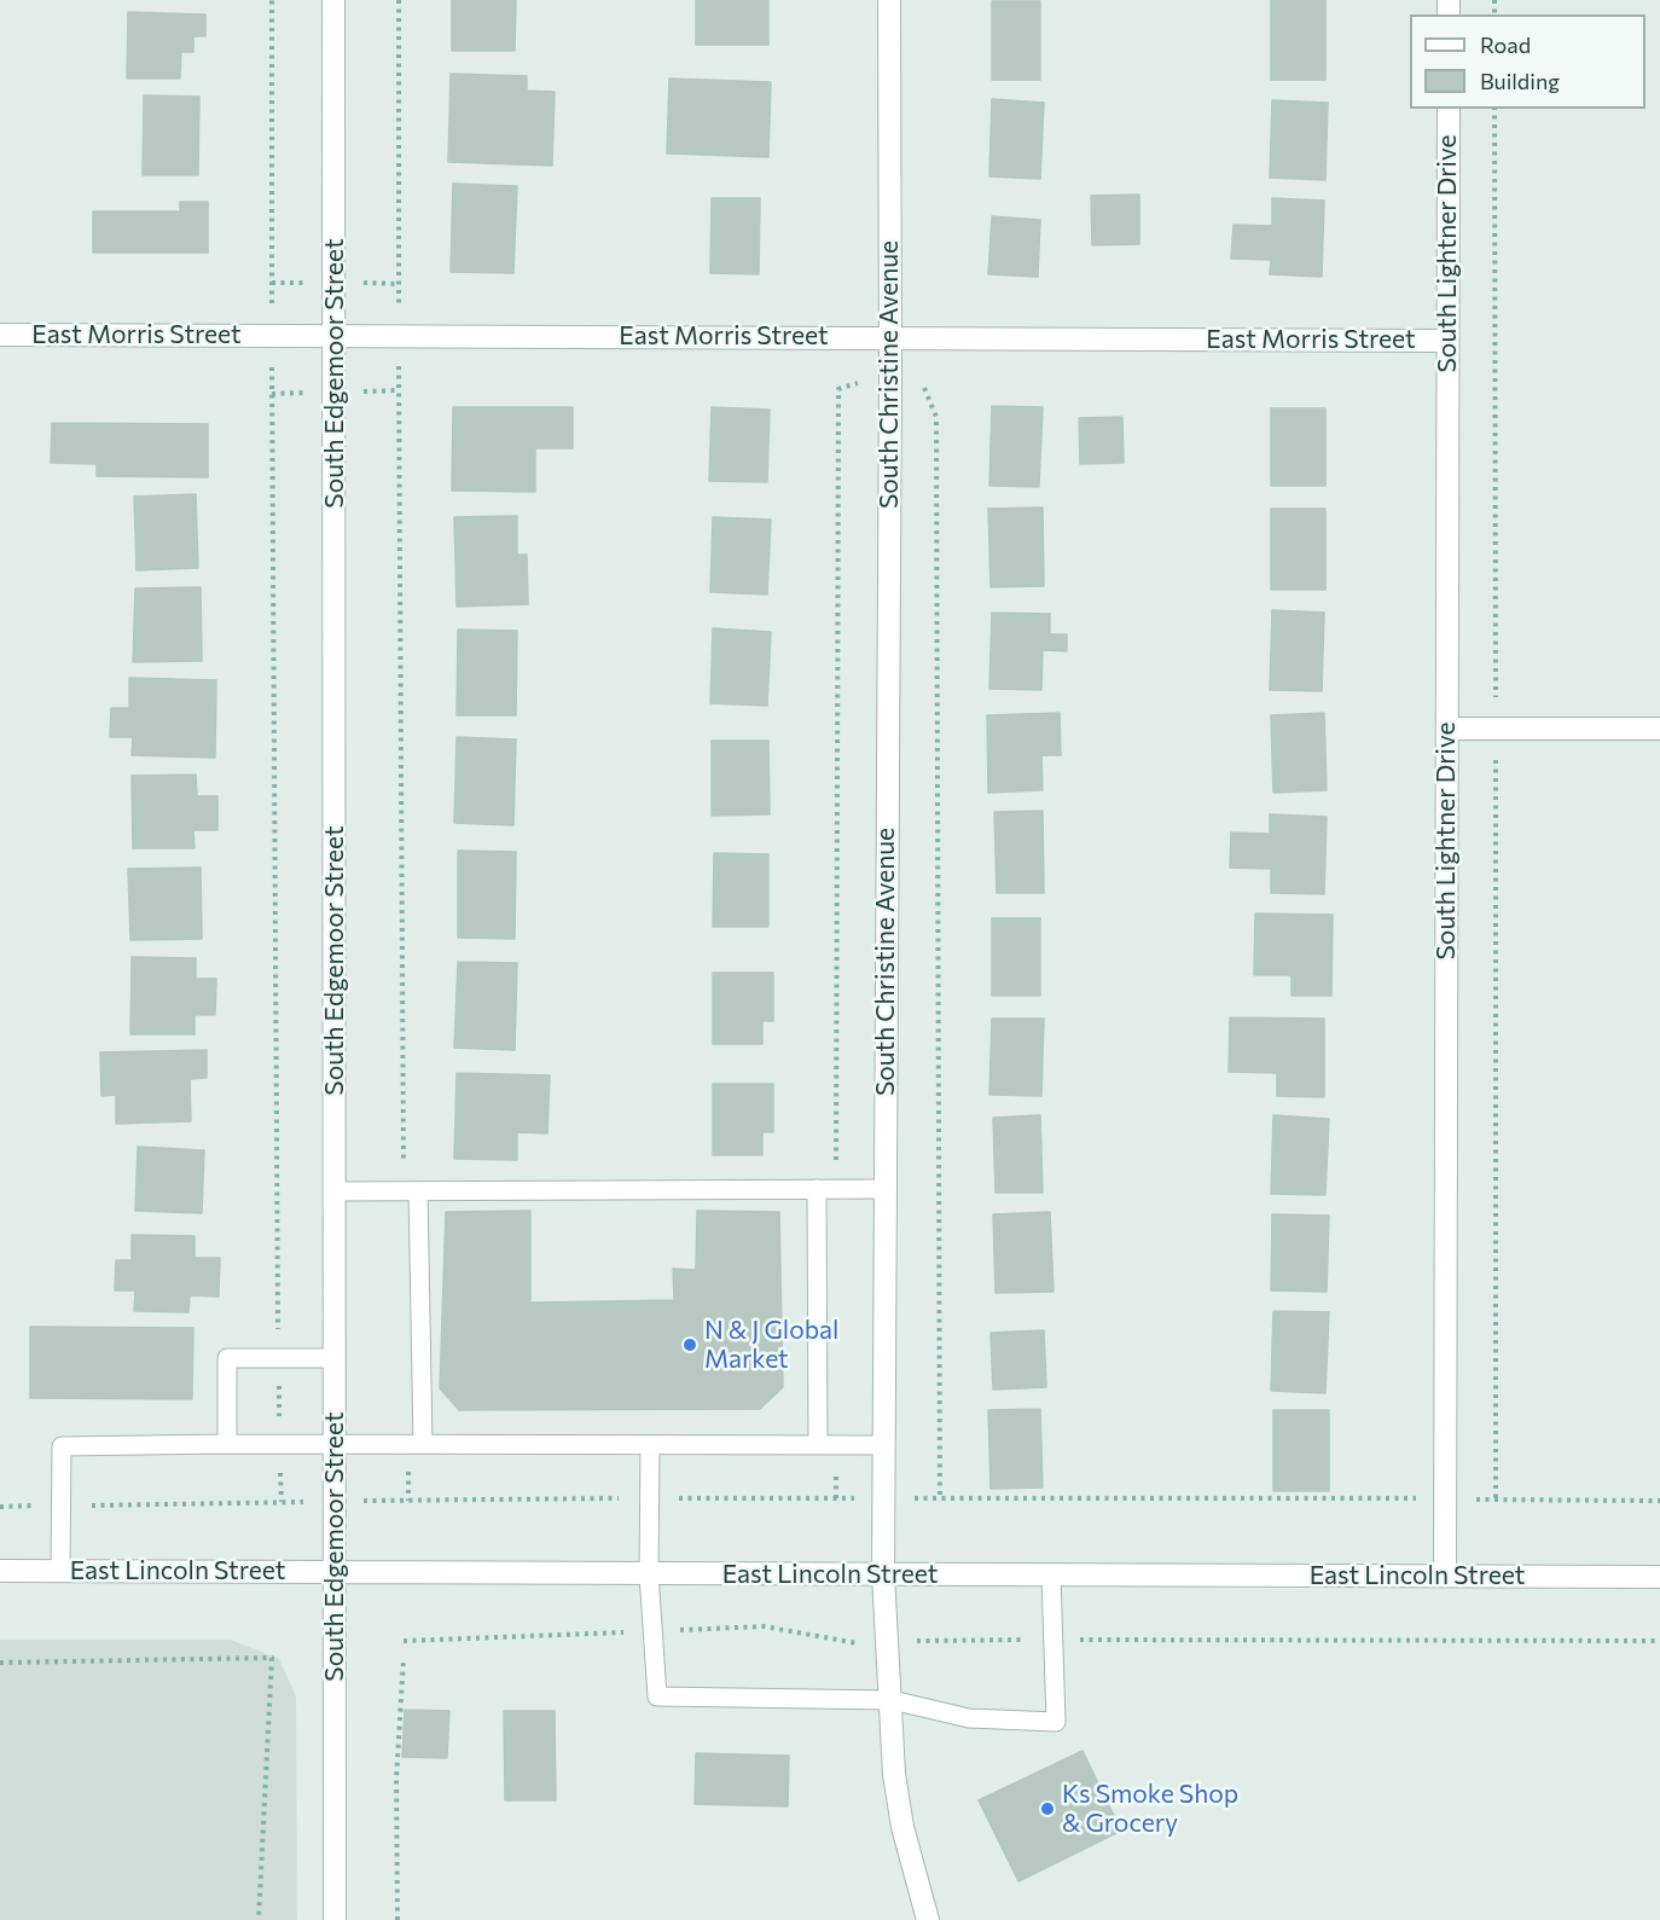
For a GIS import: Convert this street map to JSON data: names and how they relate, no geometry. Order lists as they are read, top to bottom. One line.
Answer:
{"streets":{"street":["South Lightner Drive","East Morris Street","South Edgemoor Street","South Christine Avenue","East Lincoln Street"]},"crossings":[["South Lightner Drive","East Morris Street"],["South Lightner Drive","East Lincoln Street"],["East Morris Street","South Edgemoor Street"],["East Morris Street","South Christine Avenue"],["South Edgemoor Street","East Lincoln Street"],["South Christine Avenue","East Lincoln Street"]],"places":["N & J Global Market","Ks Smoke Shop & Grocery"],"legend":["Road","Building"]}
